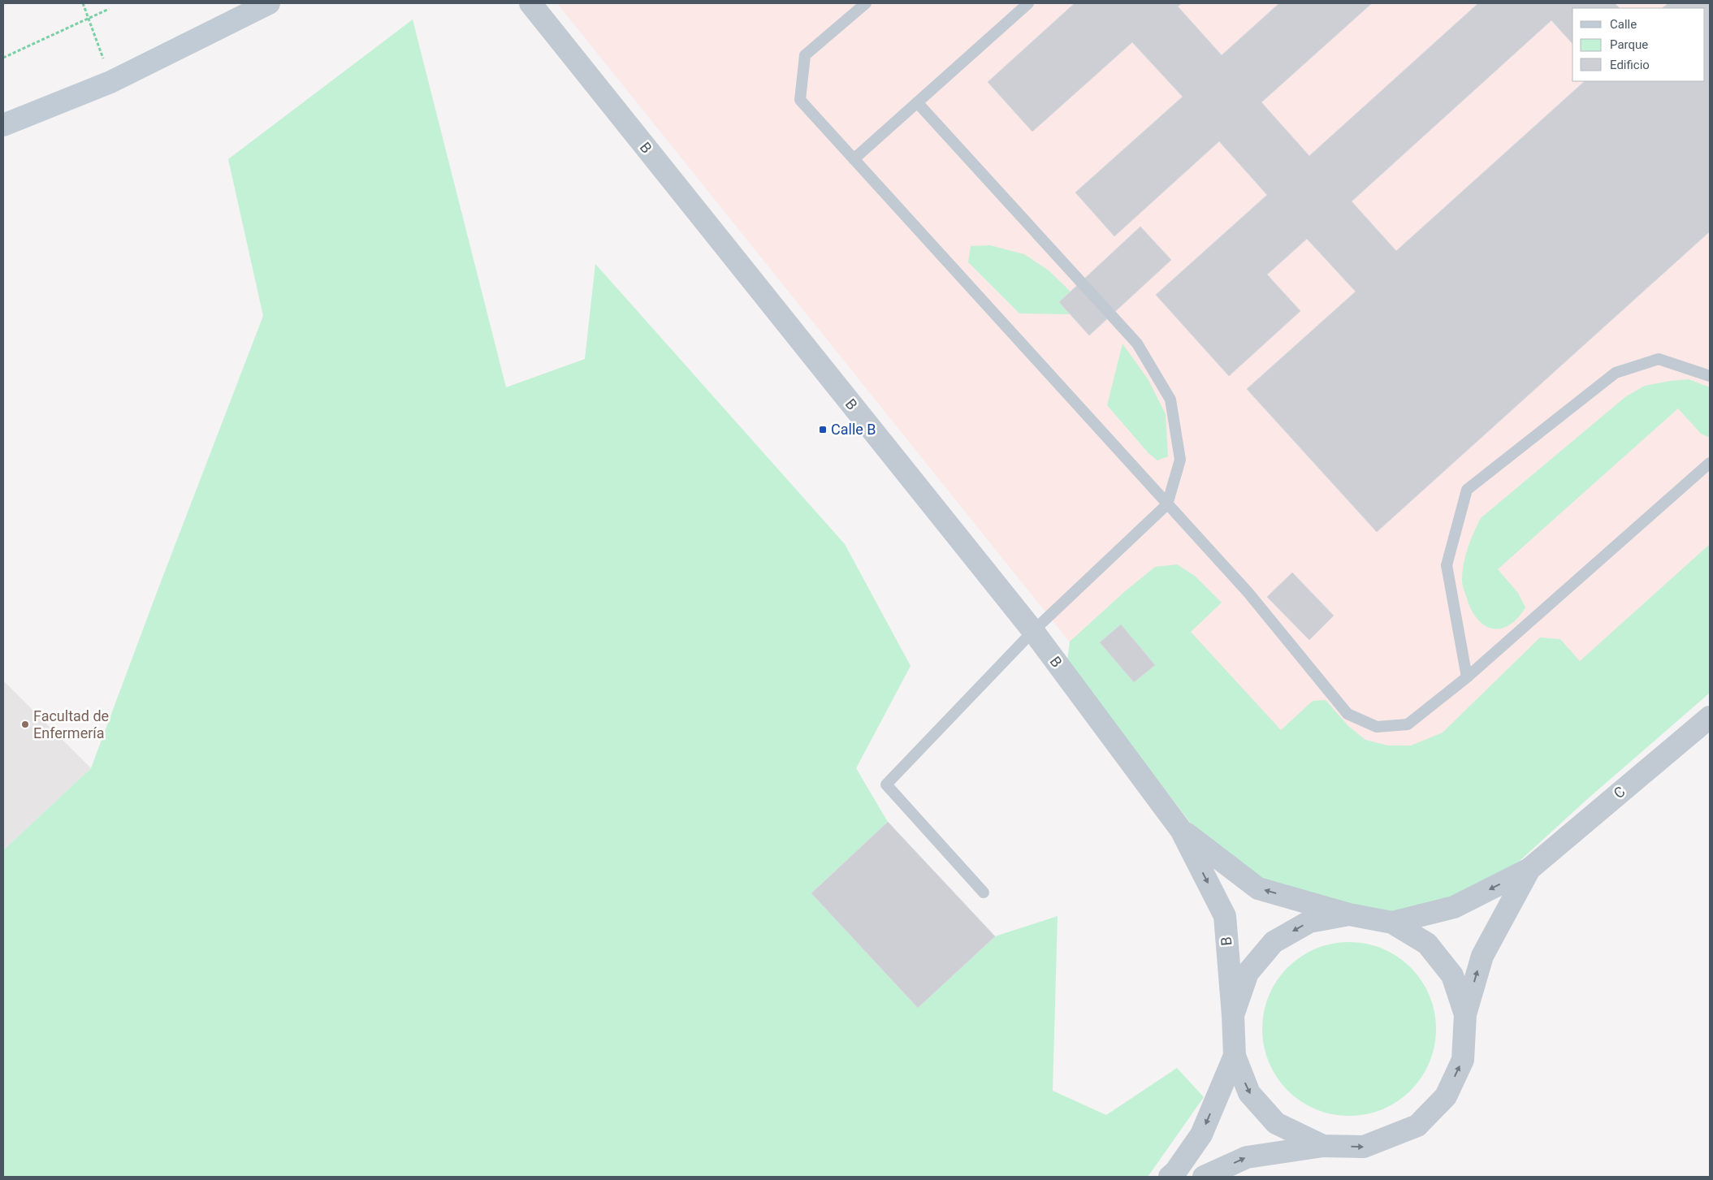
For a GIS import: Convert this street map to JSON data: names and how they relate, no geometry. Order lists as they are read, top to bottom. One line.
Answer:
{"streets":{"street":["B","C"]},"places":{"transit":["Calle B"],"other":["Facultad de Enfermería"]},"legend":["Calle","Parque","Edificio"]}
